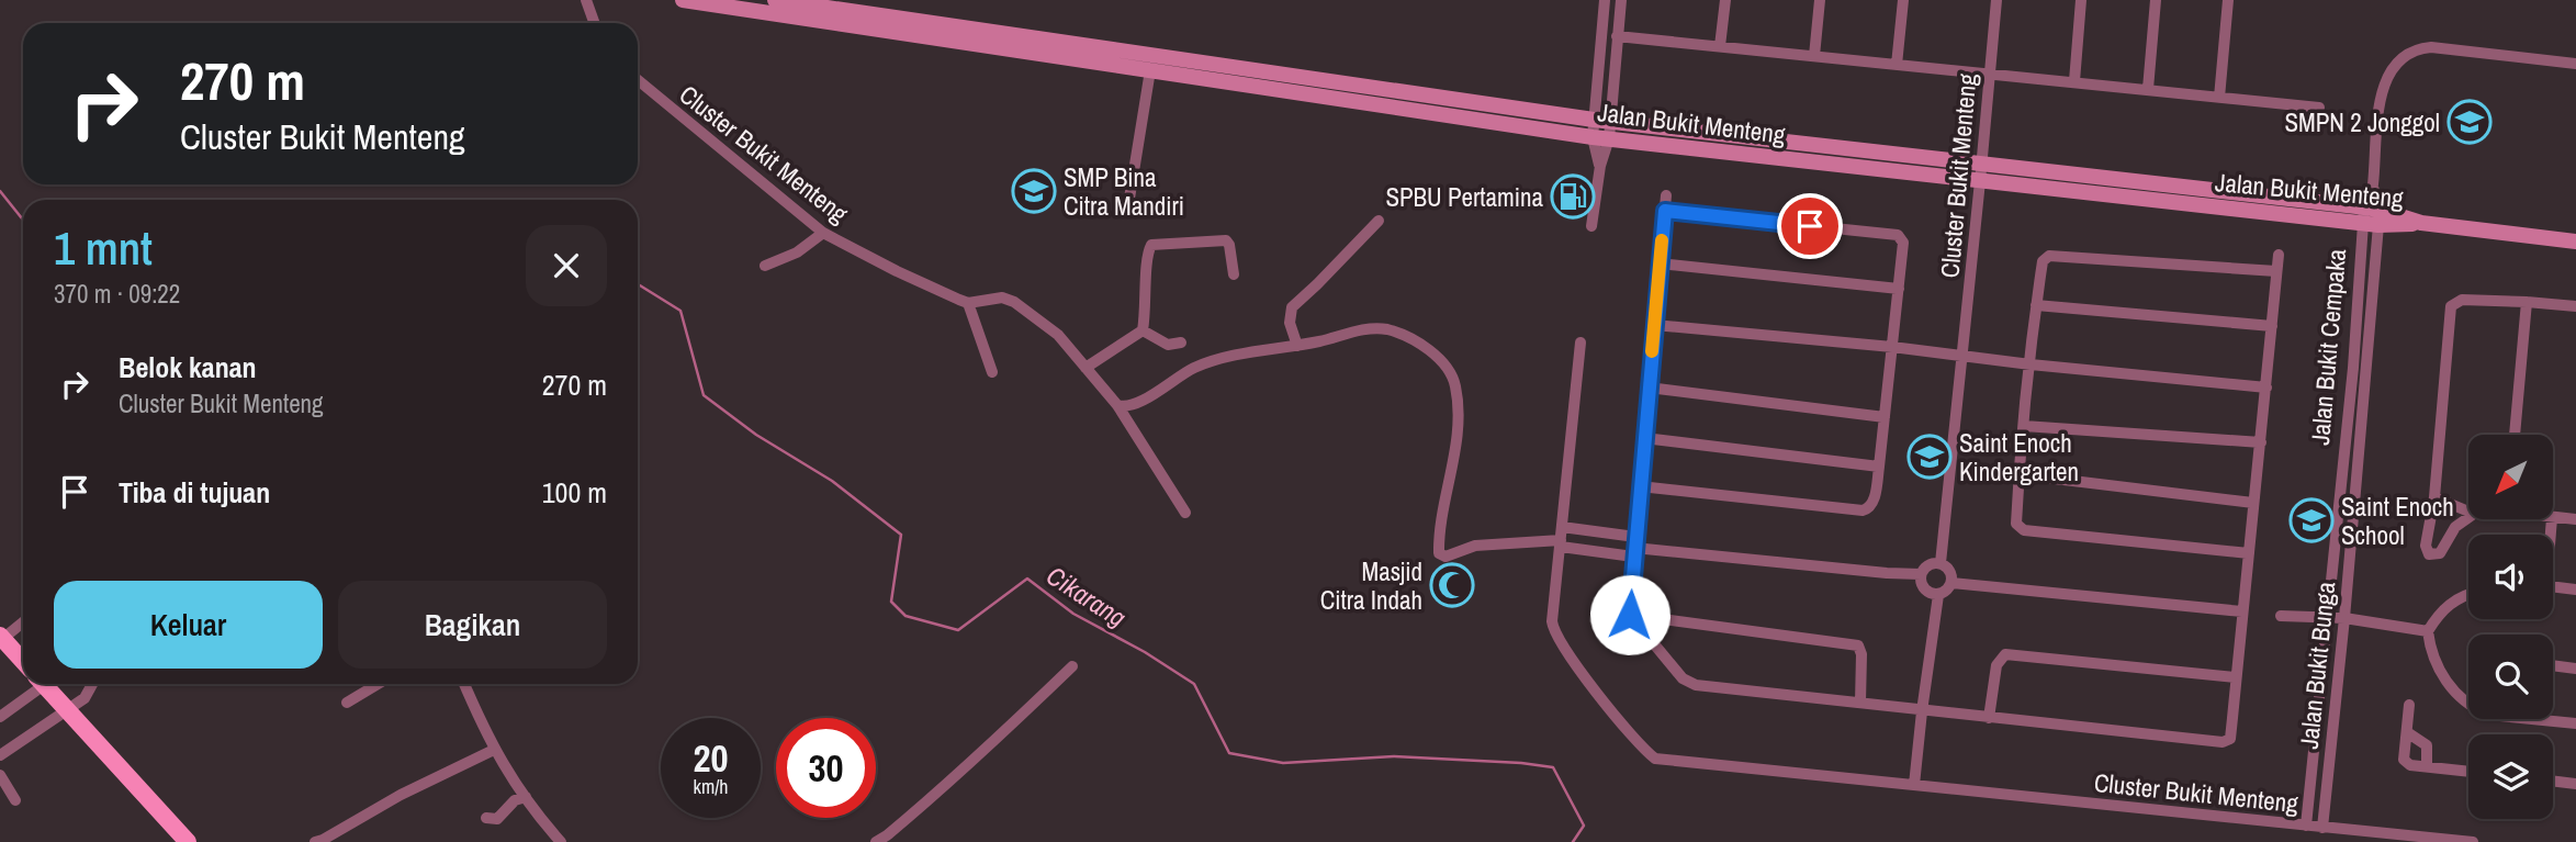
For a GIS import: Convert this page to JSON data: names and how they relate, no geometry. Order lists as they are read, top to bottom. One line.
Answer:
{"streets":{"street":["Jalan Bukit Menteng","Cluster Bukit Menteng","Jalan Bukit Cempaka","Jalan Bukit Bunga"]},"crossings":[["Jalan Bukit Menteng","Cluster Bukit Menteng"],["Jalan Bukit Menteng","Jalan Bukit Cempaka"],["Jalan Bukit Menteng","Jalan Bukit Bunga"],["Cluster Bukit Menteng","Jalan Bukit Cempaka"],["Cluster Bukit Menteng","Jalan Bukit Bunga"],["Jalan Bukit Cempaka","Jalan Bukit Bunga"]],"water":["Cikarang"],"places":{"school or university":["SMPN 2 Jonggol","SMP Bina Citra Mandiri","Saint Enoch Kindergarten","Saint Enoch School"],"fuel station":["SPBU Pertamina"],"mosque":["Masjid Citra Indah"]},"north":"bottom left","page":{"turn":["270 m","Cluster Bukit Menteng"],"heading":["1 mnt","370 m · 09:22"],"list":[{"name":"Belok kanan","note":"Cluster Bukit Menteng","value":"270 m"},{"name":"Tiba di tujuan","value":"100 m"}],"buttons":["Keluar","Bagikan"],"speed":"20 km/h","limit":"30"}}
